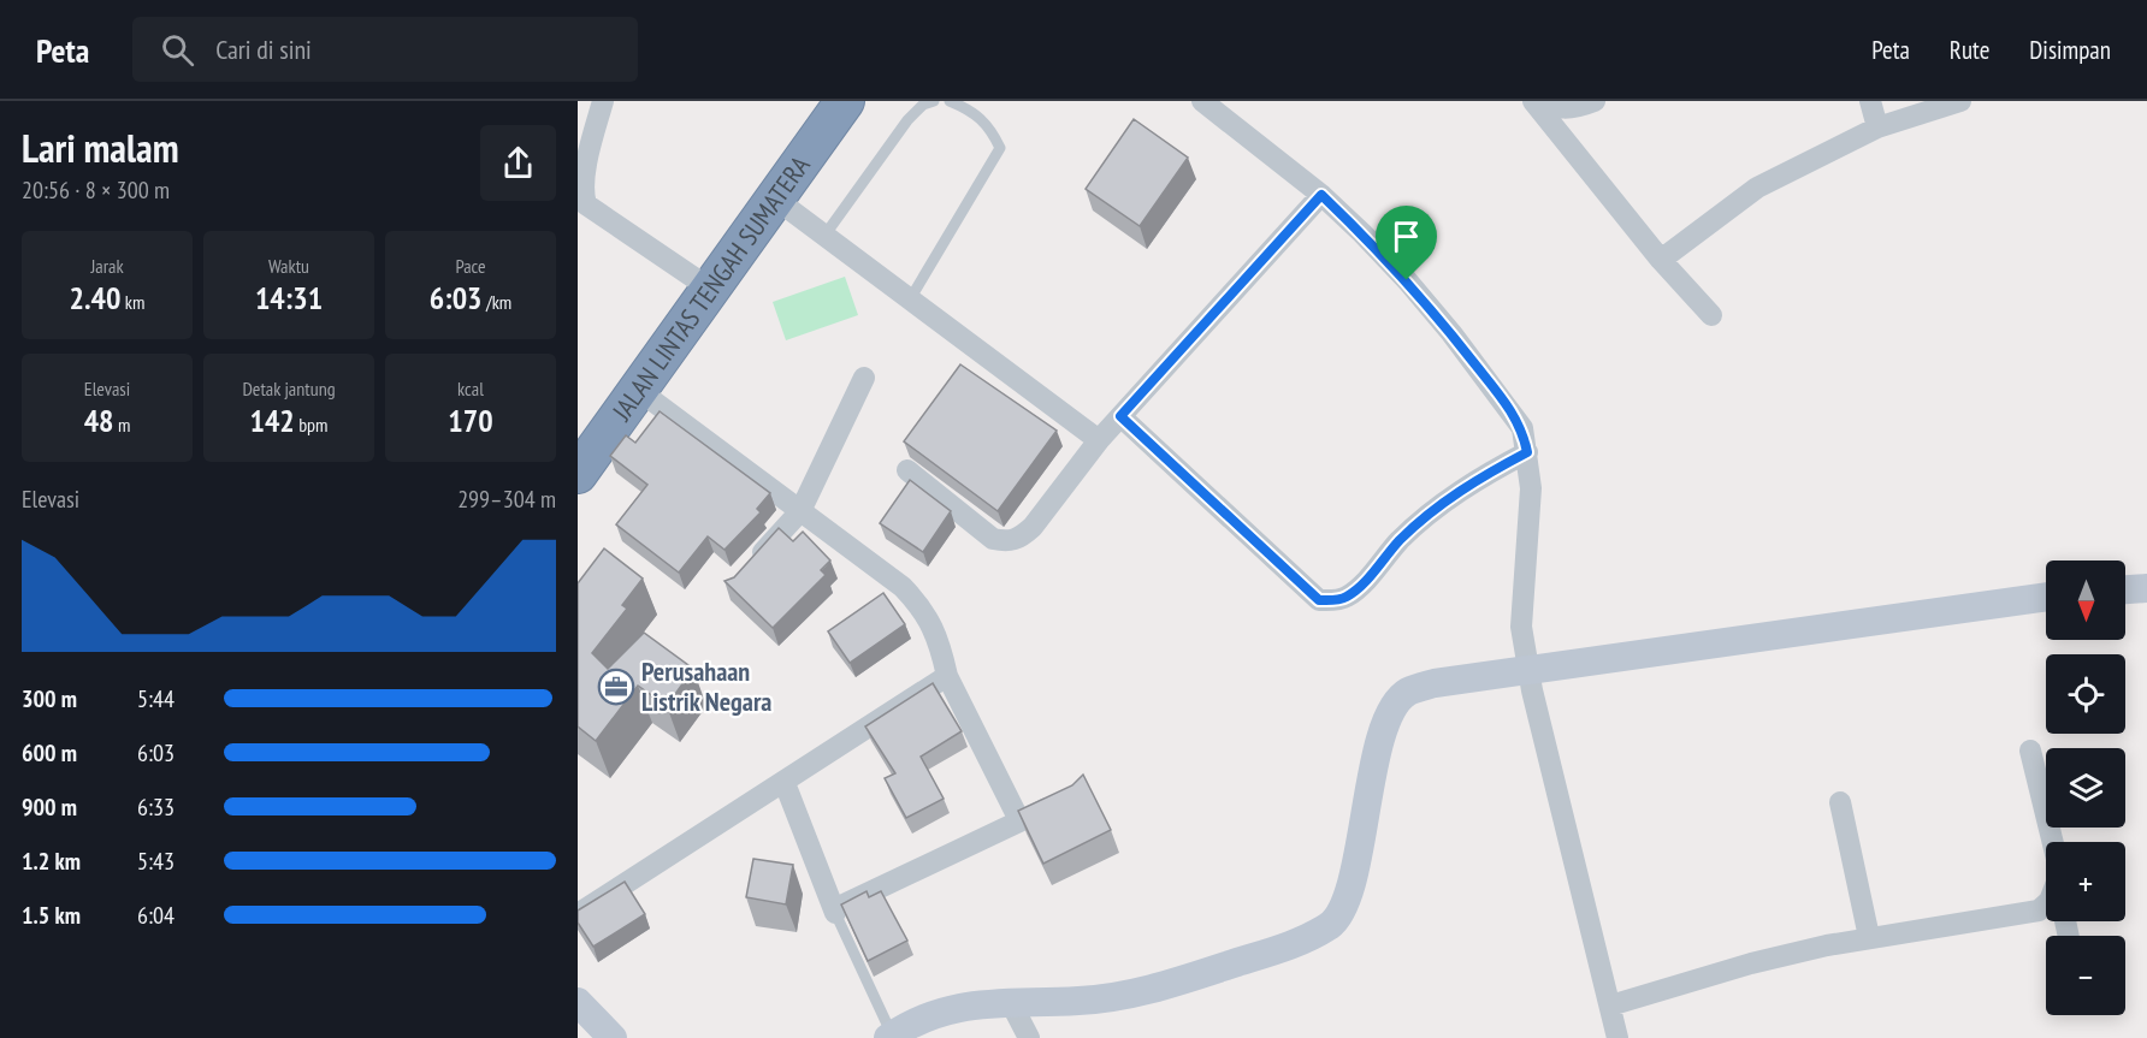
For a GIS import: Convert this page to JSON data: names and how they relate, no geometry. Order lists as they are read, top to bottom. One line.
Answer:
{"streets":{"highway":["JALAN LINTAS TENGAH SUMATERA"]},"places":{"office":["Perusahaan Listrik Negara"]},"north":"bottom","page":{"header":"Peta","search":"Cari di sini","nav":["Peta","Rute","Disimpan"],"heading":["Lari malam","20:56 · 8 × 300 m"],"stats":[["Jarak","2.40 km"],["Waktu","14:31"],["Pace","6:03 /km"],["Elevasi","48 m"],["Detak jantung","142 bpm"],["kcal","170"]],"chart":["Elevasi","299–304 m"],"map_buttons":["+","−"],"list":[{"name":"300 m","note":"5:44"},{"name":"600 m","note":"6:03"},{"name":"900 m","note":"6:33"},{"name":"1.2 km","note":"5:43"},{"name":"1.5 km","note":"6:04"}]}}
